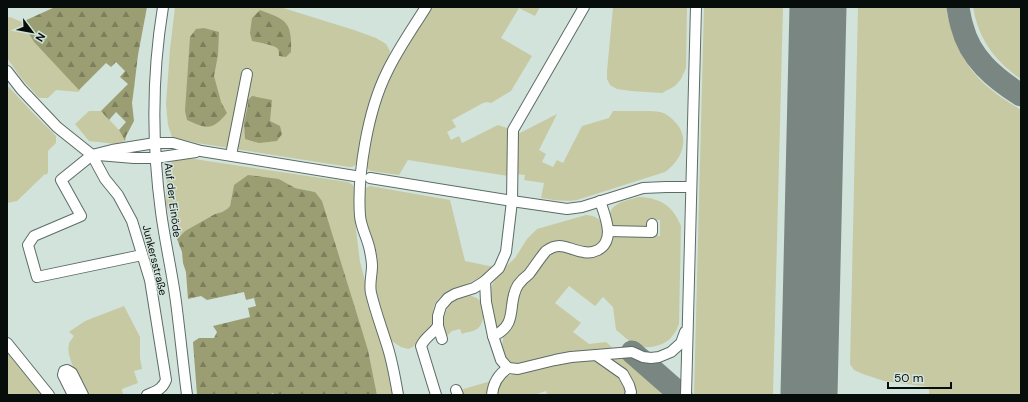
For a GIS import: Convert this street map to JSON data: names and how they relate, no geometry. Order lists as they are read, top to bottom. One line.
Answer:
{"streets":{"street":["Auf der Einöde","Junkersstraße"]},"scale_bar":"50 m","north":"bottom right"}
